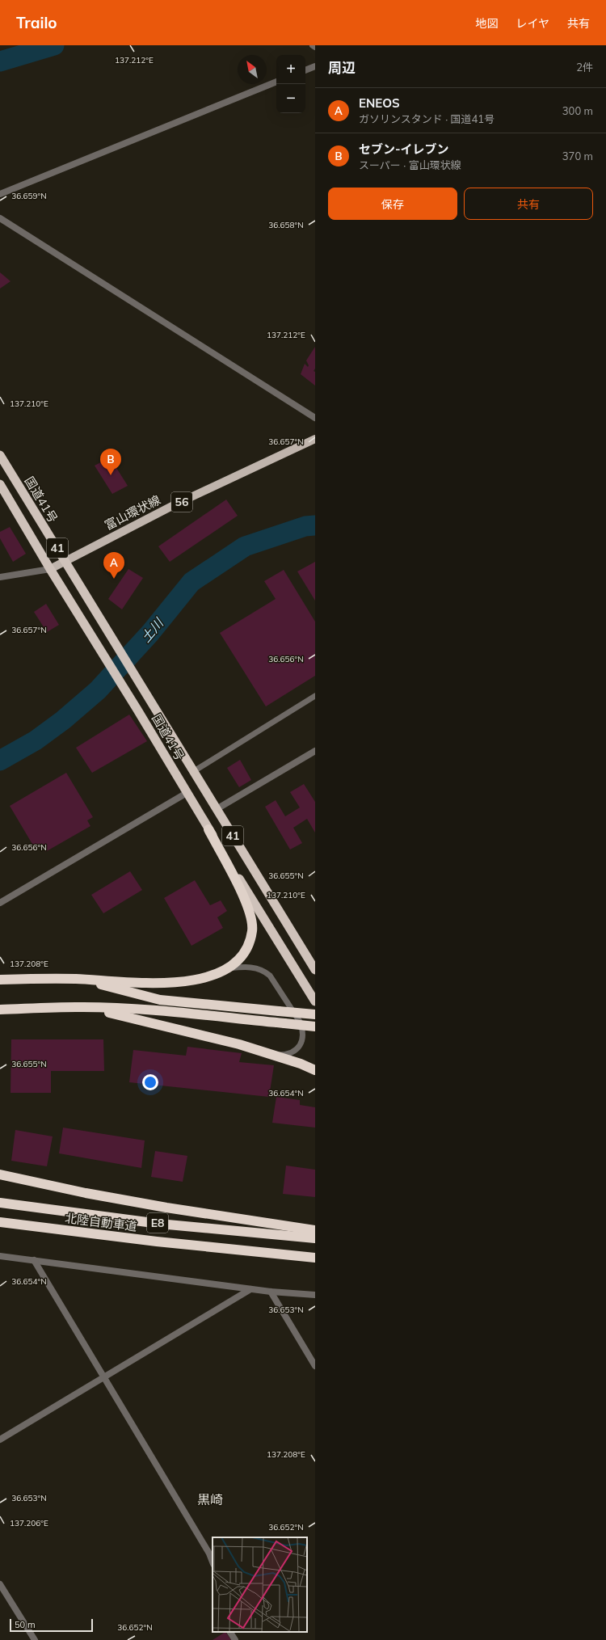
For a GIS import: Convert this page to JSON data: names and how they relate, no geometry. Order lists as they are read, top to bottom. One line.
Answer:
{"streets":{"highway":["国道41号","41","北陸自動車道","E8"],"main road":["56","富山環状線"]},"crossings":[["国道41号","富山環状線"]],"districts":["黒崎"],"water":["土川"],"scale_bar":"50 m","north":"top left","page":{"header":"Trailo","nav":["地図","レイヤ","共有"],"heading":["周辺","2件"],"map_buttons":["+","−"],"list":[{"mark":"A","name":"ENEOS","note":"ガソリンスタンド · 国道41号","value":"300 m"},{"mark":"B","name":"セブン-イレブン","note":"スーパー · 富山環状線","value":"370 m"}],"buttons":["保存","共有"],"pins":["B","A"],"scale":"50 m"},"coordinates":["137.212°E","36.659°N","36.658°N","137.210°E","36.657°N","36.656°N","36.655°N","137.208°E","36.654°N","36.653°N","137.206°E","36.652°N"]}
